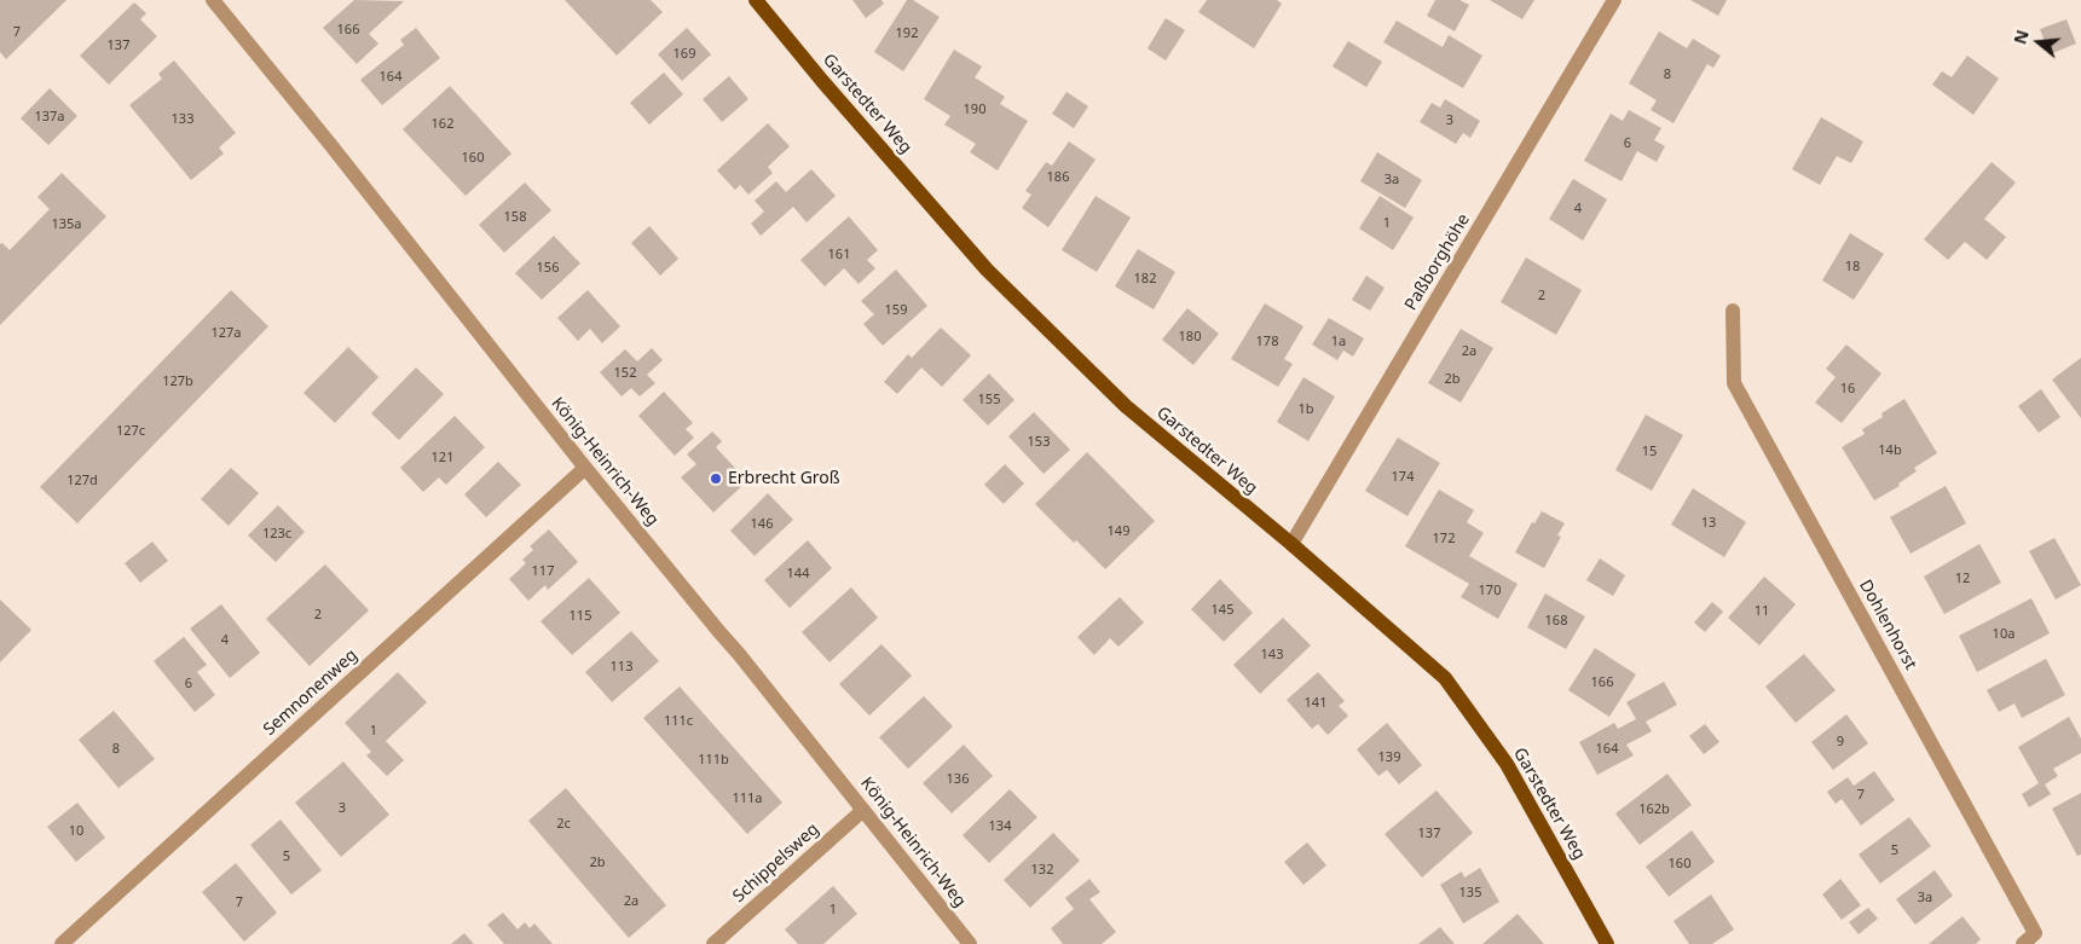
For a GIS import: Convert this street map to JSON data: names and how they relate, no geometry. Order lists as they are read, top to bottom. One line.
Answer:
{"streets":{"main road":["Garstedter Weg"],"street":["Paßborghöhe","König-Heinrich-Weg","Dohlenhorst","Semnonenweg","Schippelsweg"]},"crossings":[["Garstedter Weg","Paßborghöhe"],["König-Heinrich-Weg","Semnonenweg"],["König-Heinrich-Weg","Schippelsweg"]],"places":["Erbrecht Groß"],"house_numbers":["166","7","192","137","169","8","164","190","137a","133","3","162","6","160","186","3a","4","158","1","135a","161","18","156","182","2","159","127a","180","178","1a","2a","152","2b","127b","16","155","1b","127c","153","14b","15","121","174","127d","13","146","149","123c","172","117","144","12","170","145","11","2","115","168","10a","4","143","113","166","6","141","111c","1","9","8","164","139","111b","136","7","111a","3","162b","2c","134","10","137","5","5","2b","160","132","135","3a","2a","7","1"],"north":"left"}
